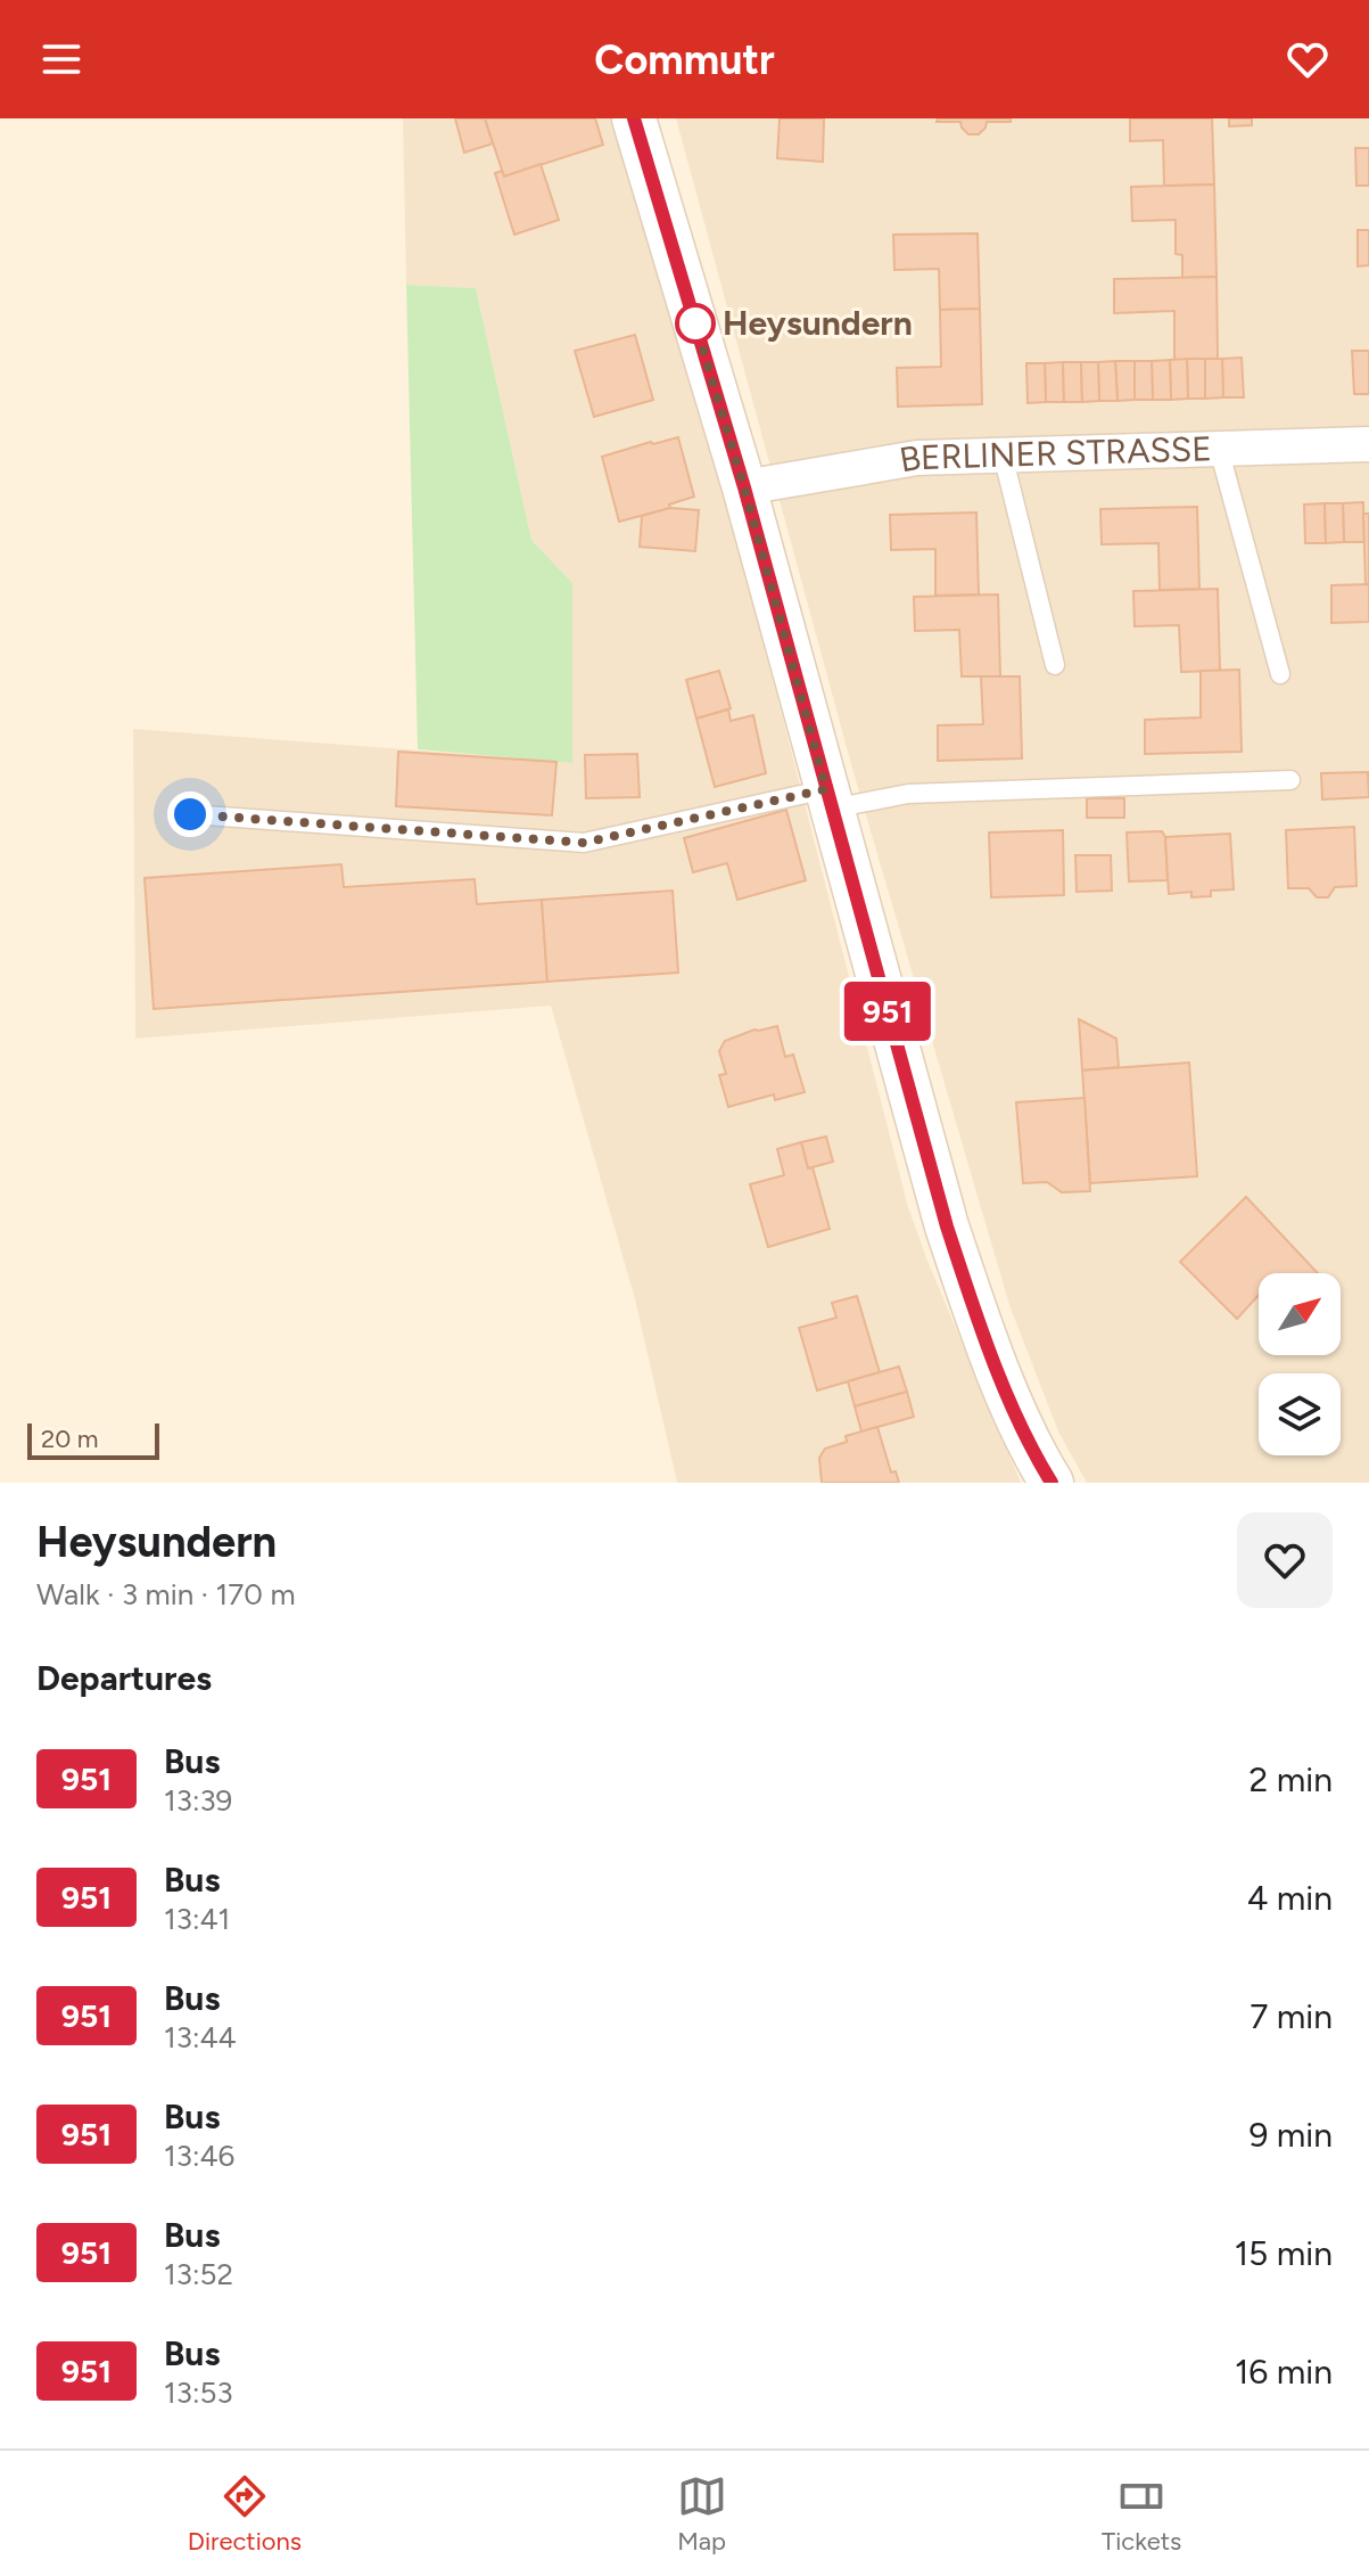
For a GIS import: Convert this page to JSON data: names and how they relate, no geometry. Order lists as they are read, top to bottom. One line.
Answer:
{"streets":{"street":["BERLINER STRASSE"]},"places":["Heysundern"],"lines":["bus line 951"],"scale_bar":"20 m","north":"top right","page":{"header":"Commutr","on_map":"951","scale":"20 m","heading":[["Heysundern","Walk · 3 min · 170 m"],"Departures"],"list":[{"mark":"951","name":"Bus","note":"13:39","value":"2 min"},{"mark":"951","name":"Bus","note":"13:41","value":"4 min"},{"mark":"951","name":"Bus","note":"13:44","value":"7 min"},{"mark":"951","name":"Bus","note":"13:46","value":"9 min"},{"mark":"951","name":"Bus","note":"13:52","value":"15 min"},{"mark":"951","name":"Bus","note":"13:53","value":"16 min"}],"tabs":["Directions","Map","Tickets"]}}
